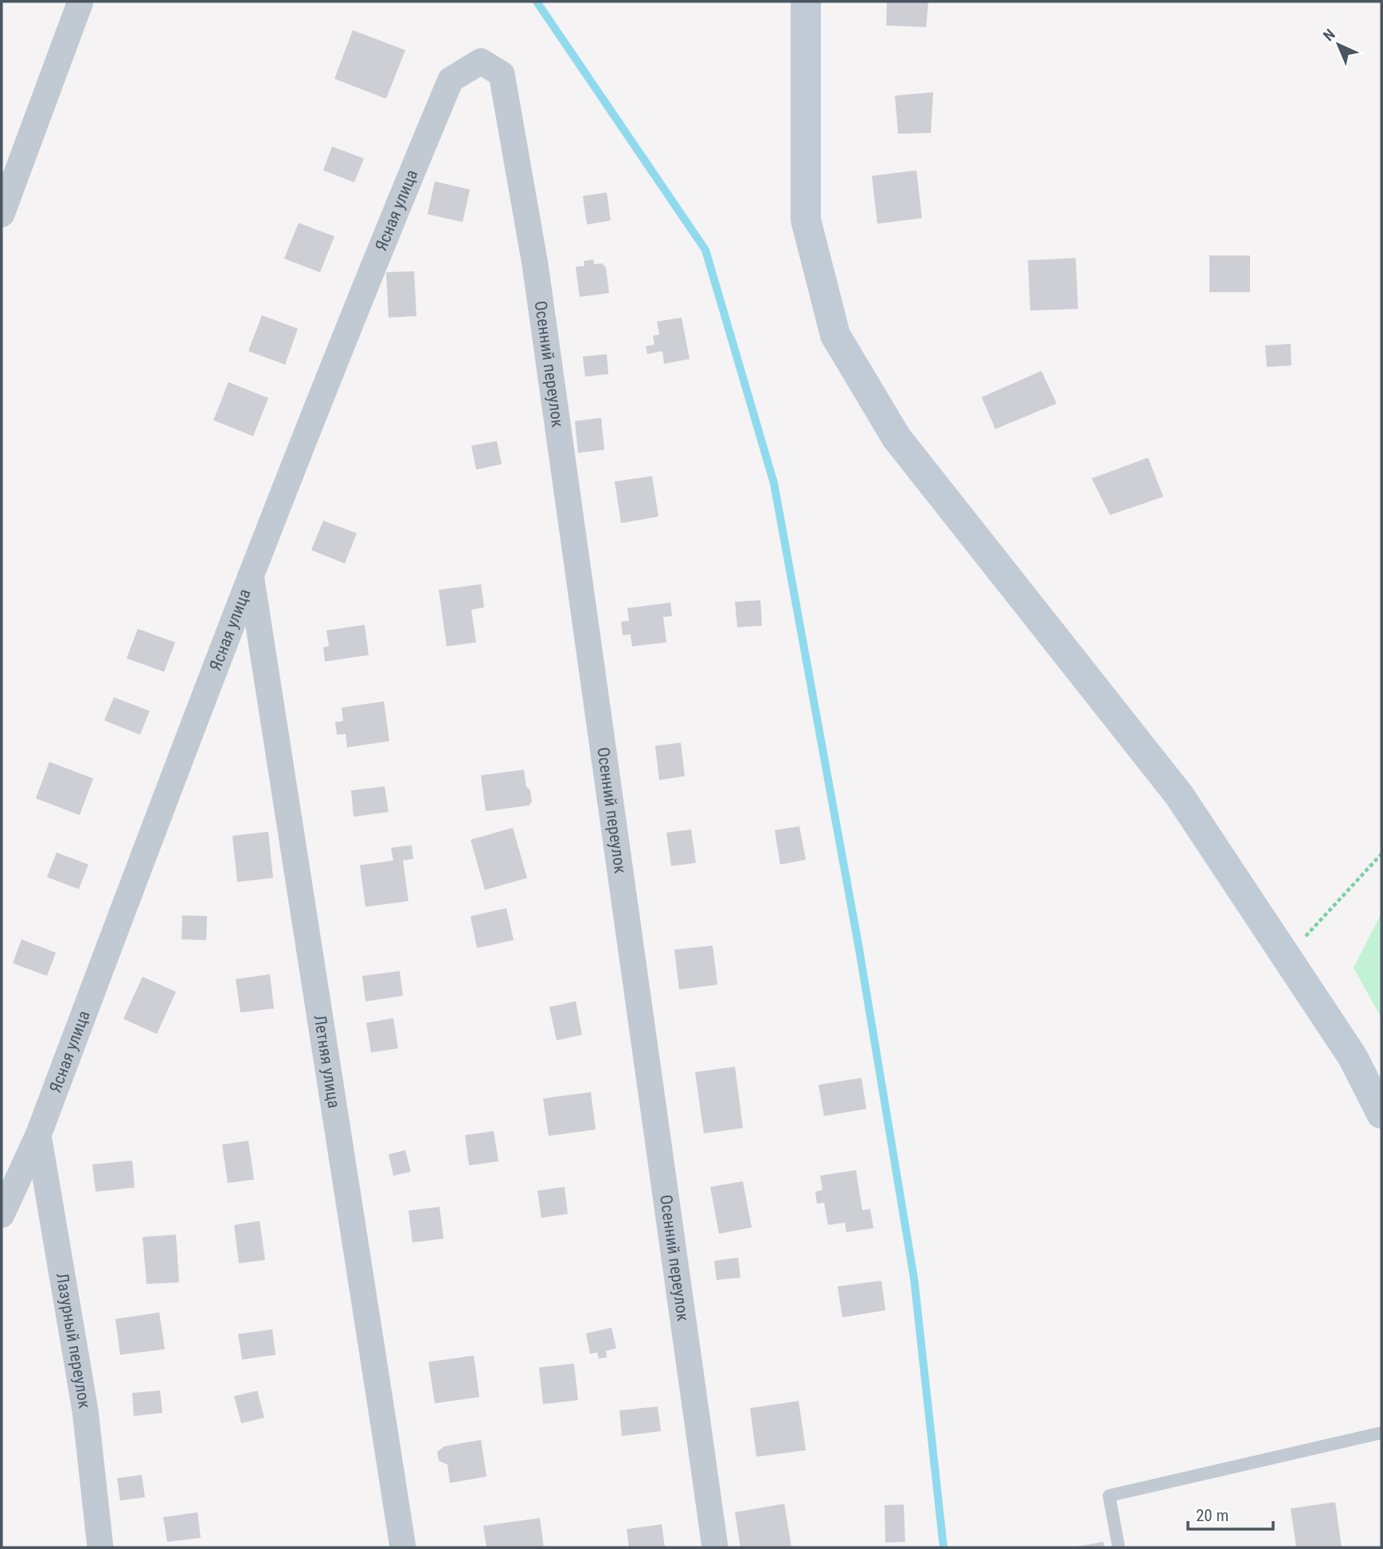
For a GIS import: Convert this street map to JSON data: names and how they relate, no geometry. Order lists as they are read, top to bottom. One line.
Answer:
{"streets":{"street":["Ясная улица","Осенний переулок","Летняя улица","Лазурный переулок"]},"crossings":[["Ясная улица","Осенний переулок"],["Ясная улица","Летняя улица"],["Ясная улица","Лазурный переулок"]],"scale_bar":"20 m","north":"top left"}
